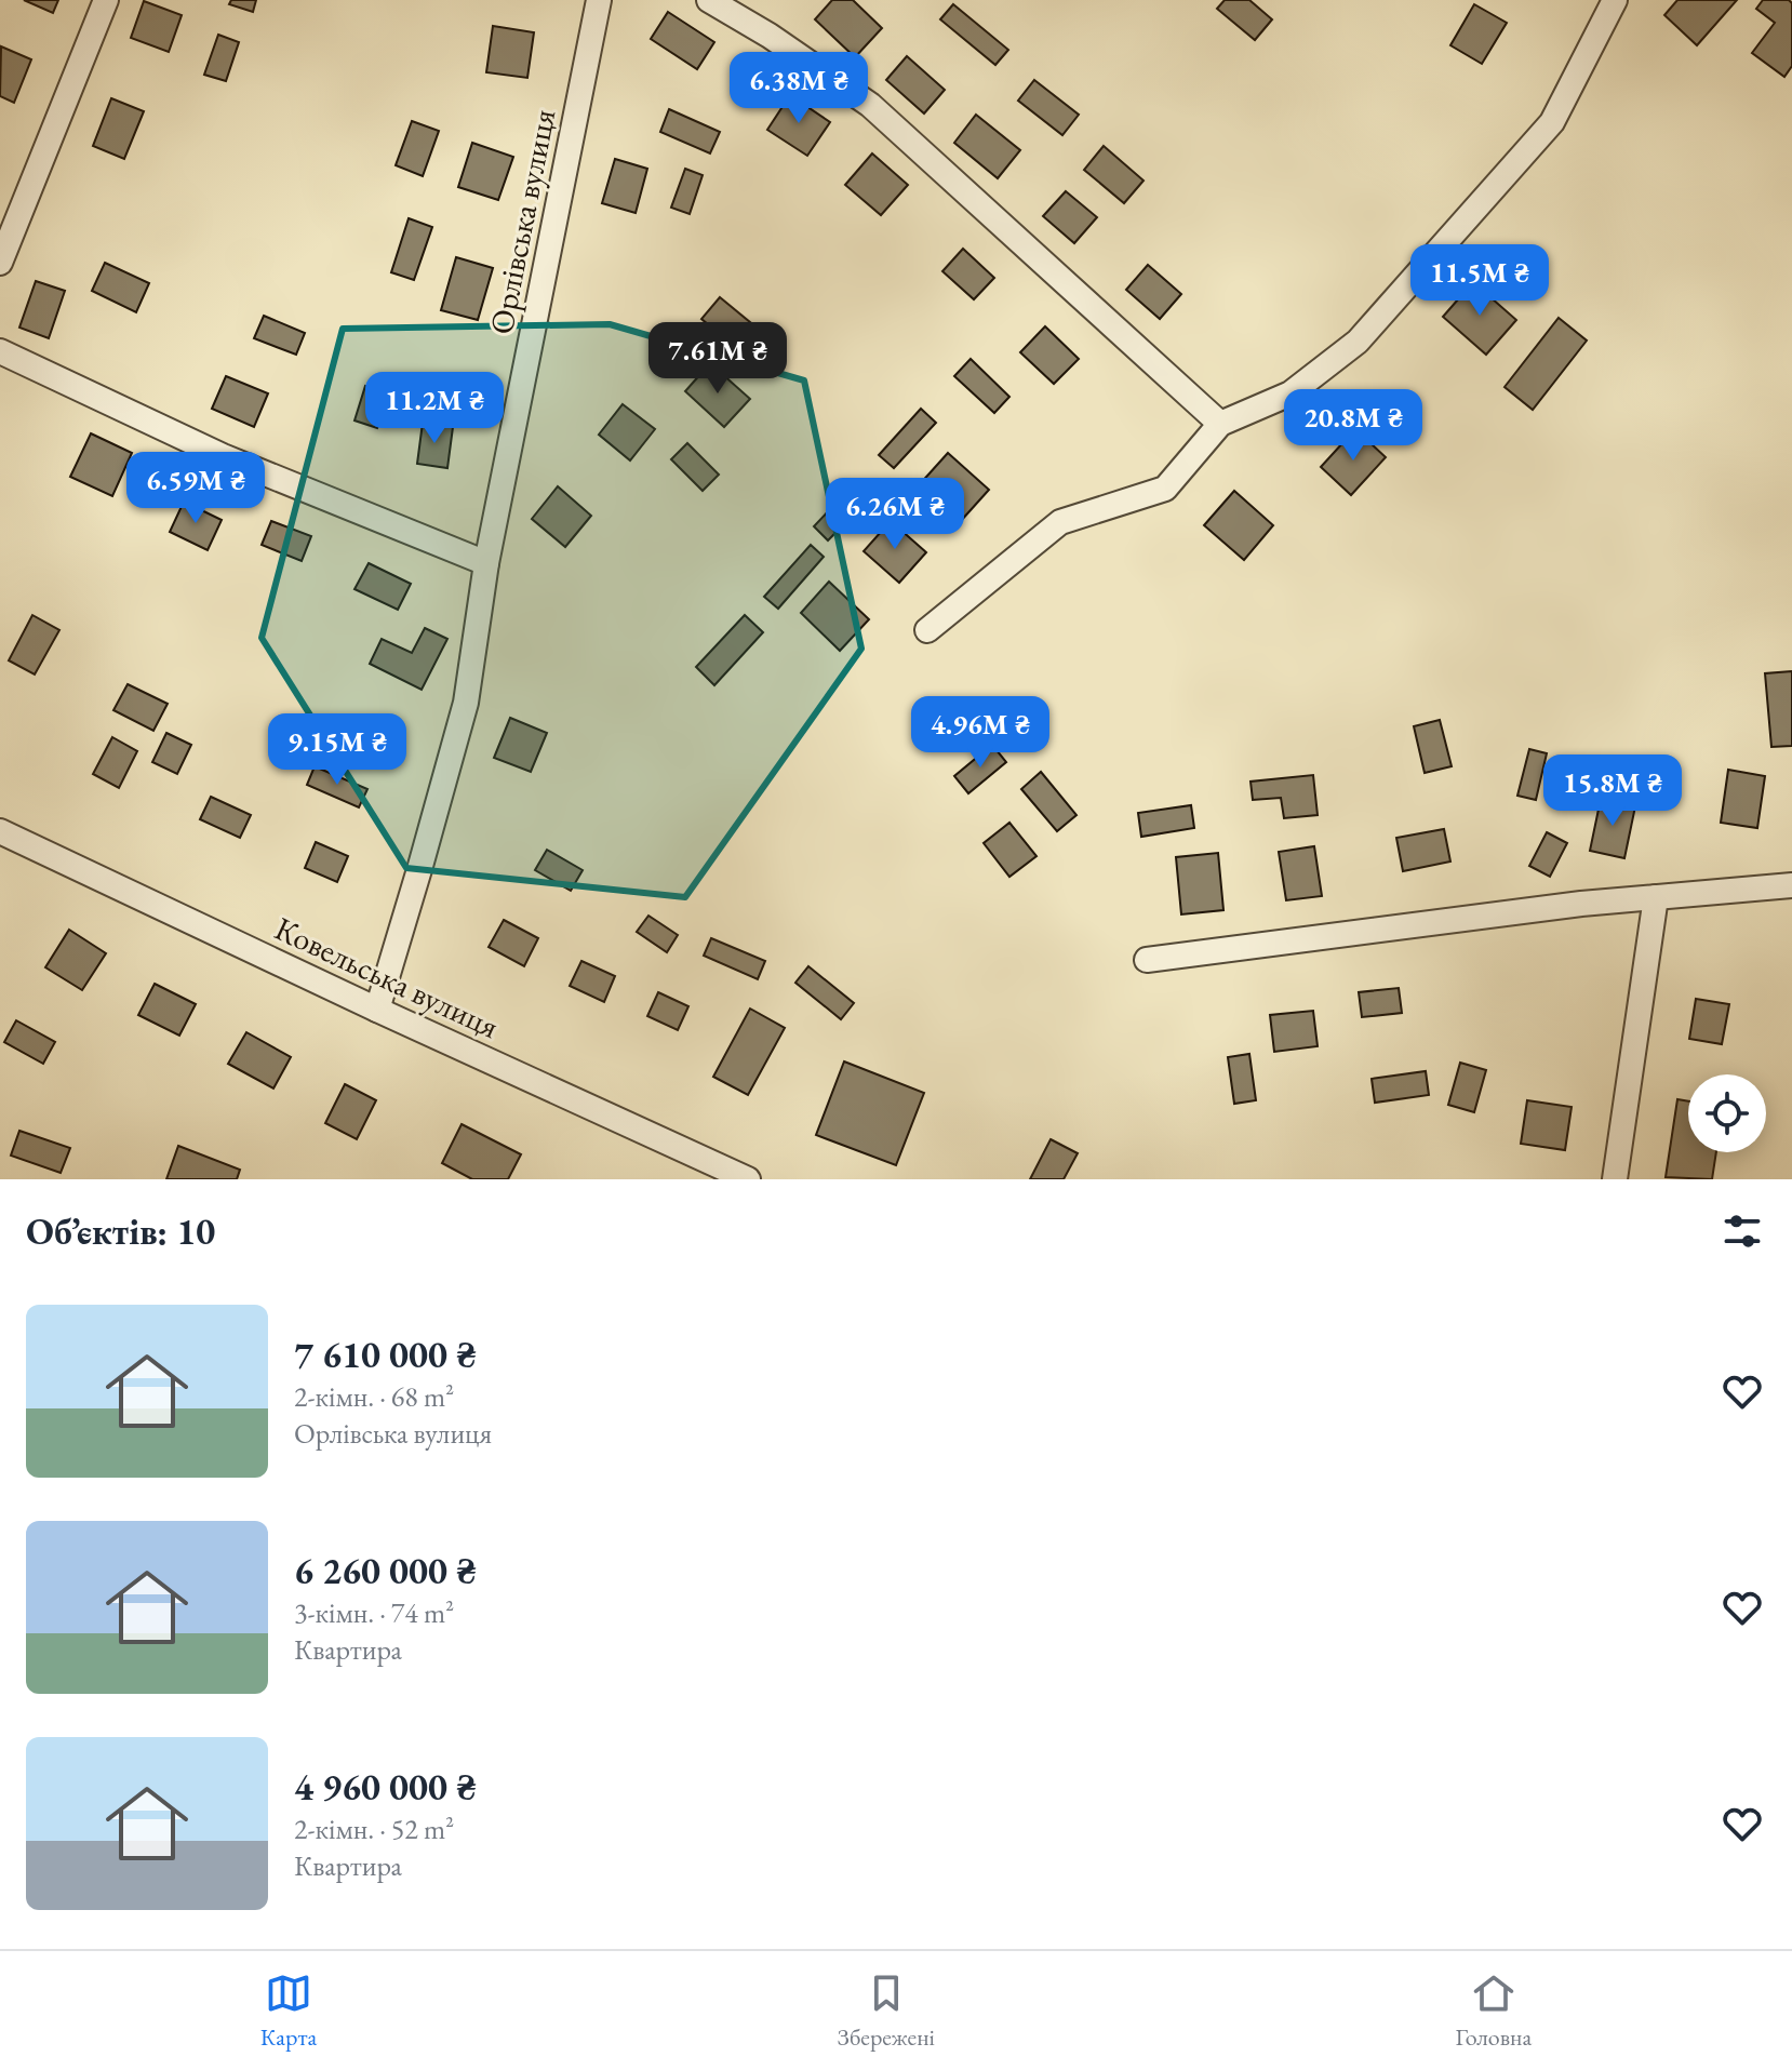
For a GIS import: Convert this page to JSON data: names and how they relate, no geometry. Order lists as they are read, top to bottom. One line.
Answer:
{"streets":{"street":["Орлівська вулиця","Ковельська вулиця"]},"crossings":[["Орлівська вулиця","Ковельська вулиця"]],"page":{"price":["6.38M ₴","11.5M ₴","7.61M ₴","11.2M ₴","20.8M ₴","6.59M ₴","6.26M ₴","4.96M ₴","9.15M ₴","15.8M ₴"],"heading":"Об’єктів: 10","list":[{"name":"7 610 000 ₴","note":"2-кімн. · 68 m² · Орлівська вулиця"},{"name":"6 260 000 ₴","note":"3-кімн. · 74 m² · Квартира"},{"name":"4 960 000 ₴","note":"2-кімн. · 52 m² · Квартира"}],"tabs":["Карта","Збережені","Головна"]}}
